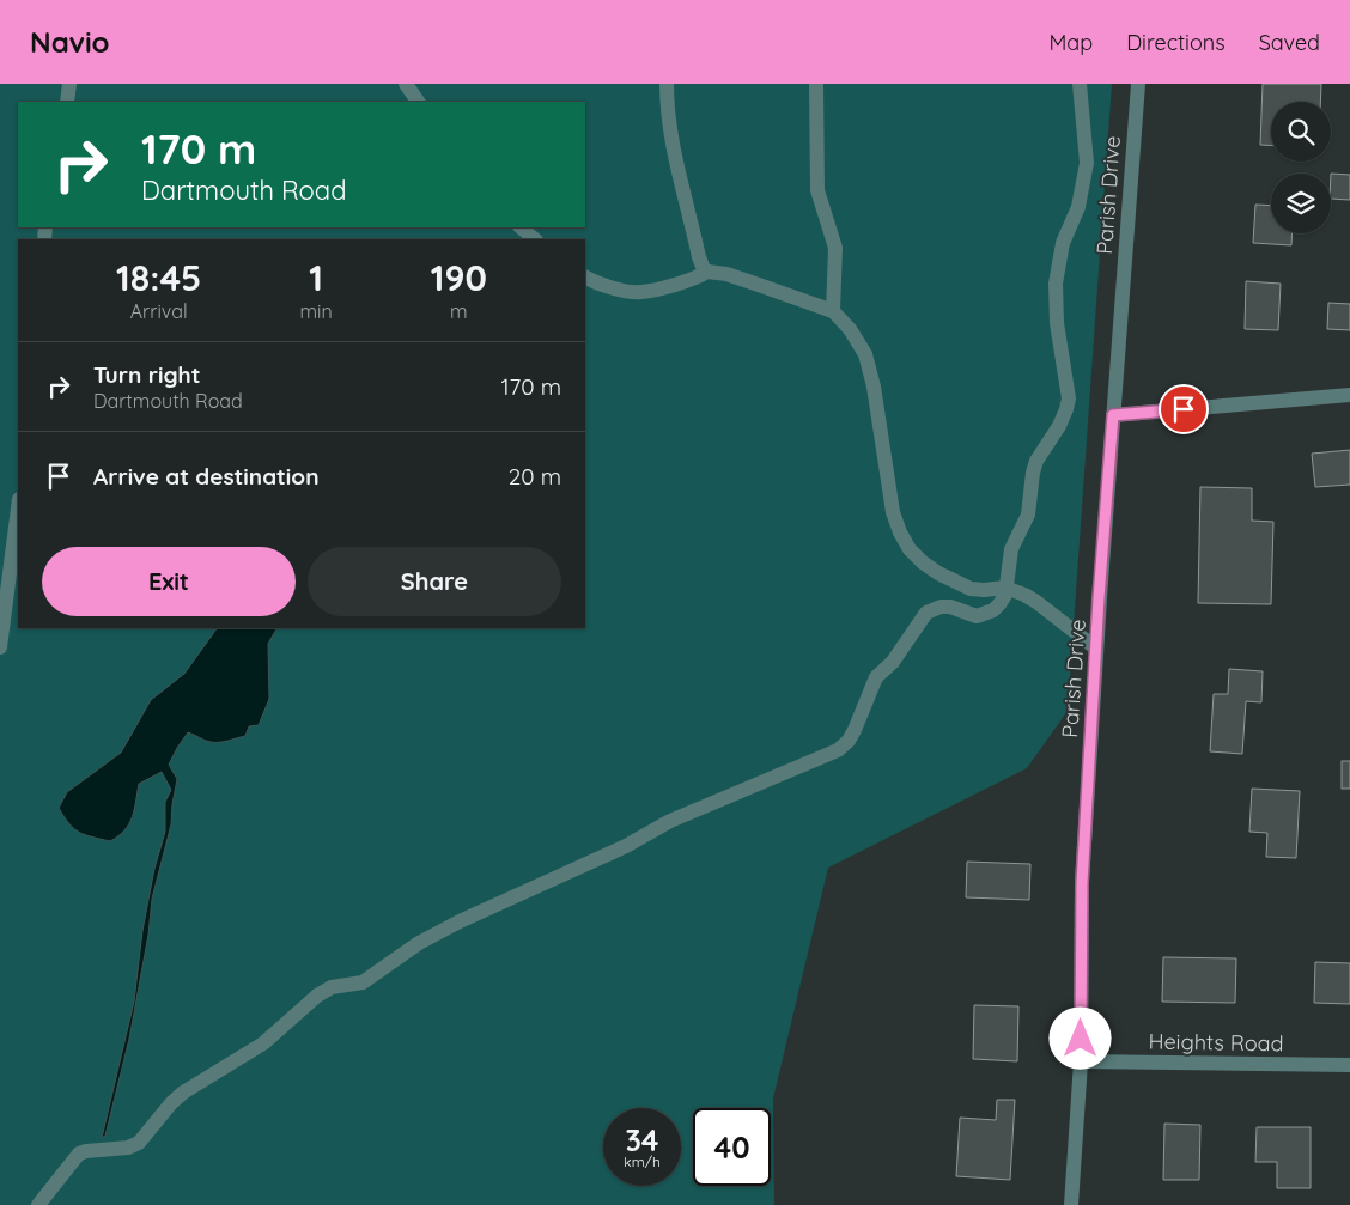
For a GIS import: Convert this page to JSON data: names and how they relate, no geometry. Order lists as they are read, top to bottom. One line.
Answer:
{"streets":{"street":["Parish Drive","Heights Road"]},"crossings":[["Parish Drive","Heights Road"]],"page":{"header":"Navio","nav":["Map","Directions","Saved"],"turn":["170 m","Dartmouth Road"],"eta":["18:45","Arrival","1","min","190","m"],"list":[{"name":"Turn right","note":"Dartmouth Road","value":"170 m"},{"name":"Arrive at destination","value":"20 m"}],"buttons":["Exit","Share"],"speed":"34 km/h","limit":"40"}}
